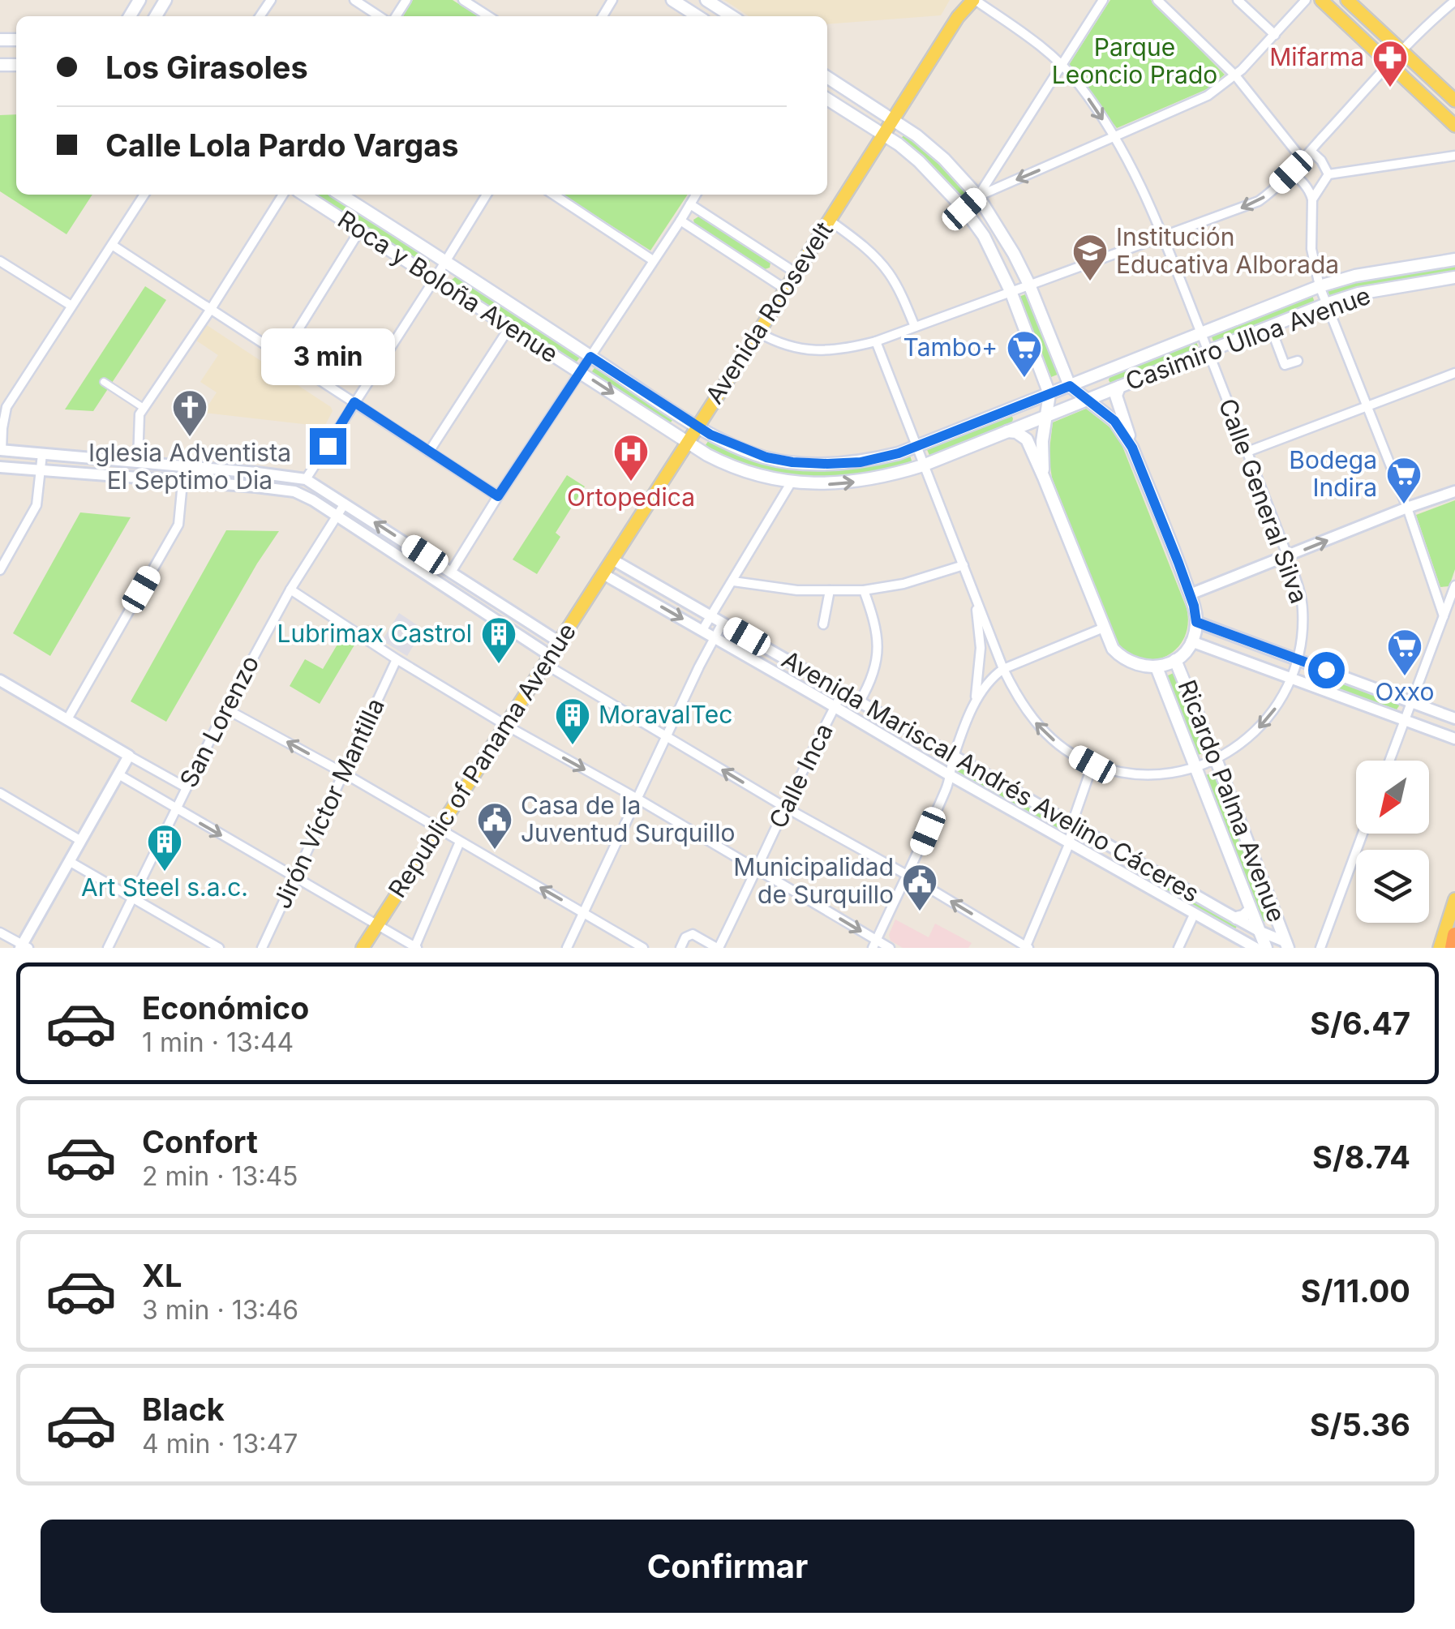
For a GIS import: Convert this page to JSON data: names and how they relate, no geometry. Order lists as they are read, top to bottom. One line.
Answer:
{"streets":{"main road":["Roca y Boloña Avenue","Avenida Roosevelt","Casimiro Ulloa Avenue","Republic of Panama Avenue","Ricardo Palma Avenue"],"street":["Calle General Silva","San Lorenzo","Calle Inca","Avenida Mariscal Andrés Avelino Cáceres","Jirón Víctor Mantilla"]},"crossings":[["Roca y Boloña Avenue","Avenida Roosevelt"],["Roca y Boloña Avenue","Casimiro Ulloa Avenue"],["Roca y Boloña Avenue","Ricardo Palma Avenue"],["Avenida Roosevelt","Republic of Panama Avenue"],["Avenida Roosevelt","Avenida Mariscal Andrés Avelino Cáceres"],["Casimiro Ulloa Avenue","Calle General Silva"],["Casimiro Ulloa Avenue","Ricardo Palma Avenue"],["Calle General Silva","Ricardo Palma Avenue"],["Republic of Panama Avenue","Avenida Mariscal Andrés Avelino Cáceres"],["Calle Inca","Avenida Mariscal Andrés Avelino Cáceres"],["Avenida Mariscal Andrés Avelino Cáceres","Ricardo Palma Avenue"]],"parks":["Parque Leoncio Prado"],"places":{"pharmacy":["Mifarma"],"school or university":["Institución Educativa Alborada"],"supermarket":["Tambo+","Bodega Indira","Oxxo"],"church":["Iglesia Adventista El Septimo Dia"],"hospital":["Ortopedica"],"building":["Lubrimax Castrol","MoravalTec","Art Steel s.a.c."],"public building":["Casa de la Juventud Surquillo","Municipalidad de Surquillo"]},"north":"bottom left","page":{"banner":["Los Girasoles","Calle Lola Pardo Vargas"],"bubble":"3 min","list":[{"name":"Económico","note":"1 min · 13:44","value":"S/6.47"},{"name":"Confort","note":"2 min · 13:45","value":"S/8.74"},{"name":"XL","note":"3 min · 13:46","value":"S/11.00"},{"name":"Black","note":"4 min · 13:47","value":"S/5.36"}],"buttons":"Confirmar"}}
